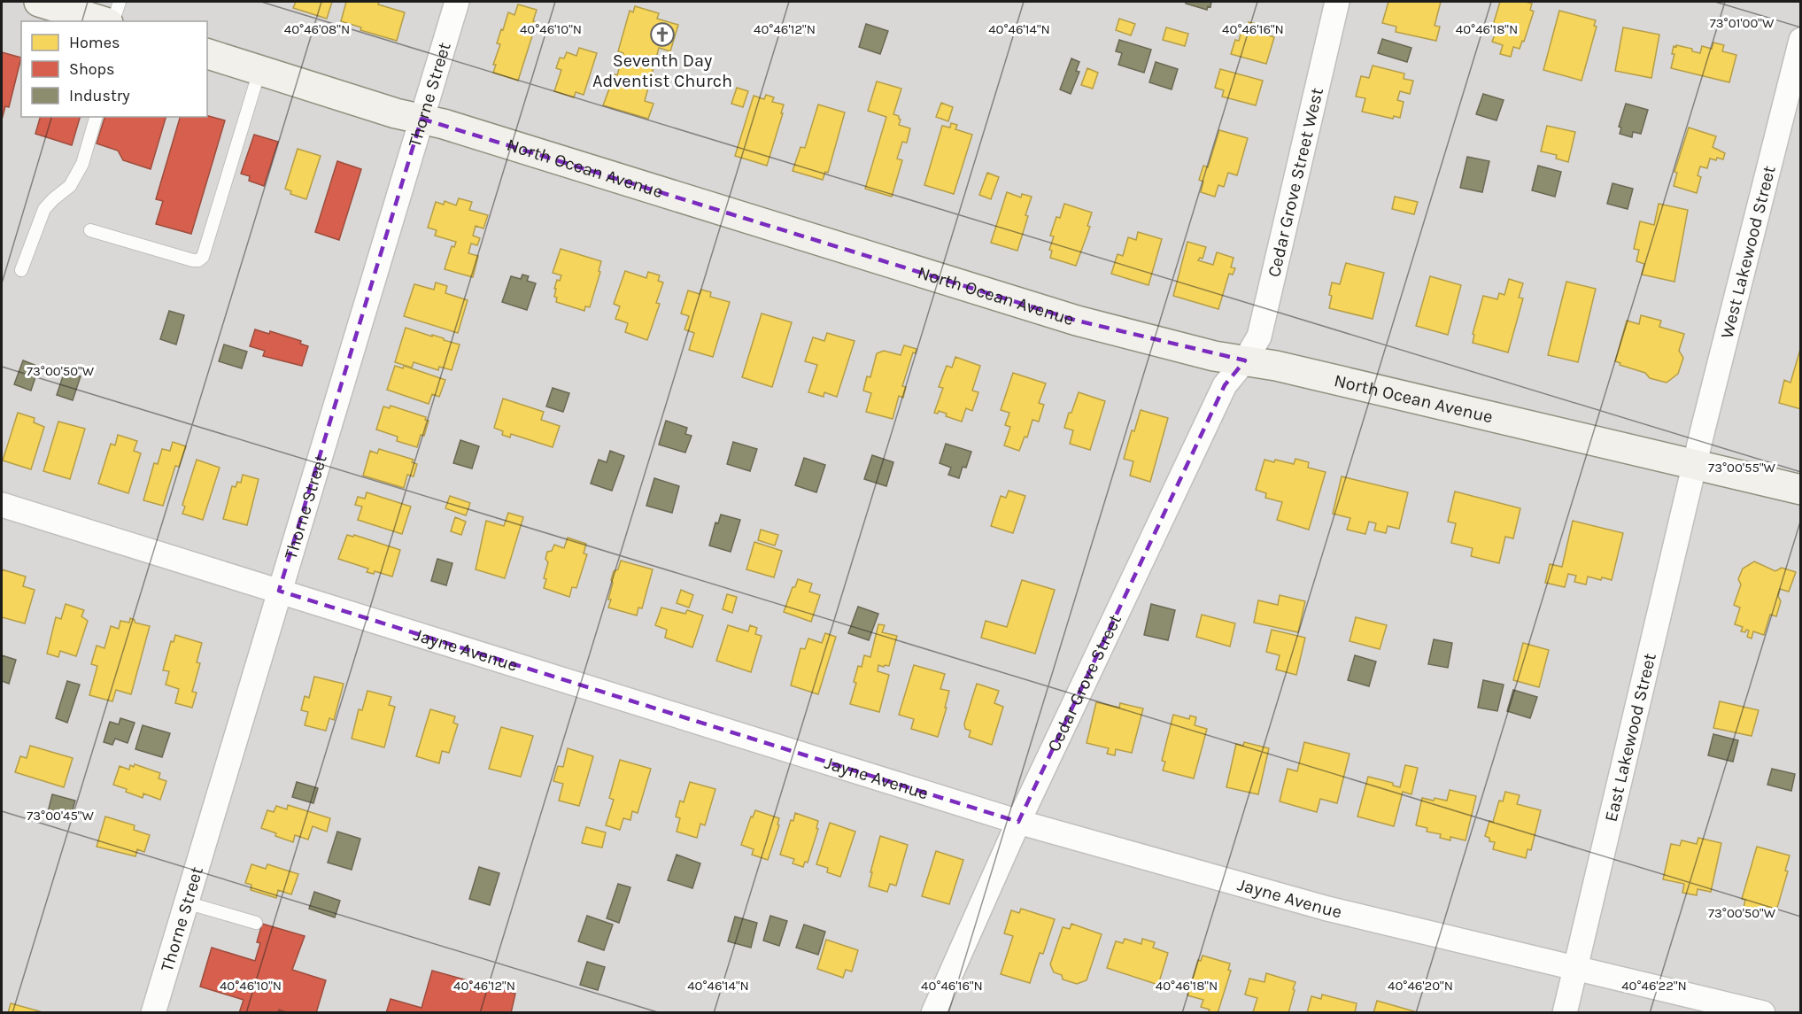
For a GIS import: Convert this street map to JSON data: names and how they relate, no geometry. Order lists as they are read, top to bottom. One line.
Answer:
{"streets":{"street":["Thorne Street","North Ocean Avenue","Cedar Grove Street West","West Lakewood Street","Jayne Avenue","Cedar Grove Street","East Lakewood Street"]},"crossings":[["Thorne Street","North Ocean Avenue"],["Thorne Street","Jayne Avenue"],["North Ocean Avenue","Cedar Grove Street West"],["North Ocean Avenue","West Lakewood Street"],["North Ocean Avenue","Cedar Grove Street"],["North Ocean Avenue","East Lakewood Street"],["Cedar Grove Street West","Cedar Grove Street"],["West Lakewood Street","East Lakewood Street"],["Jayne Avenue","Cedar Grove Street"],["Jayne Avenue","East Lakewood Street"]],"places":{"church":["Seventh Day Adventist Church"]},"legend":["Homes","Shops","Industry"],"coordinates":["73°01'00\"W","40°46'08\"N","40°46'10\"N","40°46'12\"N","40°46'14\"N","40°46'16\"N","40°46'18\"N","73°00'50\"W","73°00'55\"W","73°00'45\"W","40°46'20\"N","40°46'22\"N"]}
